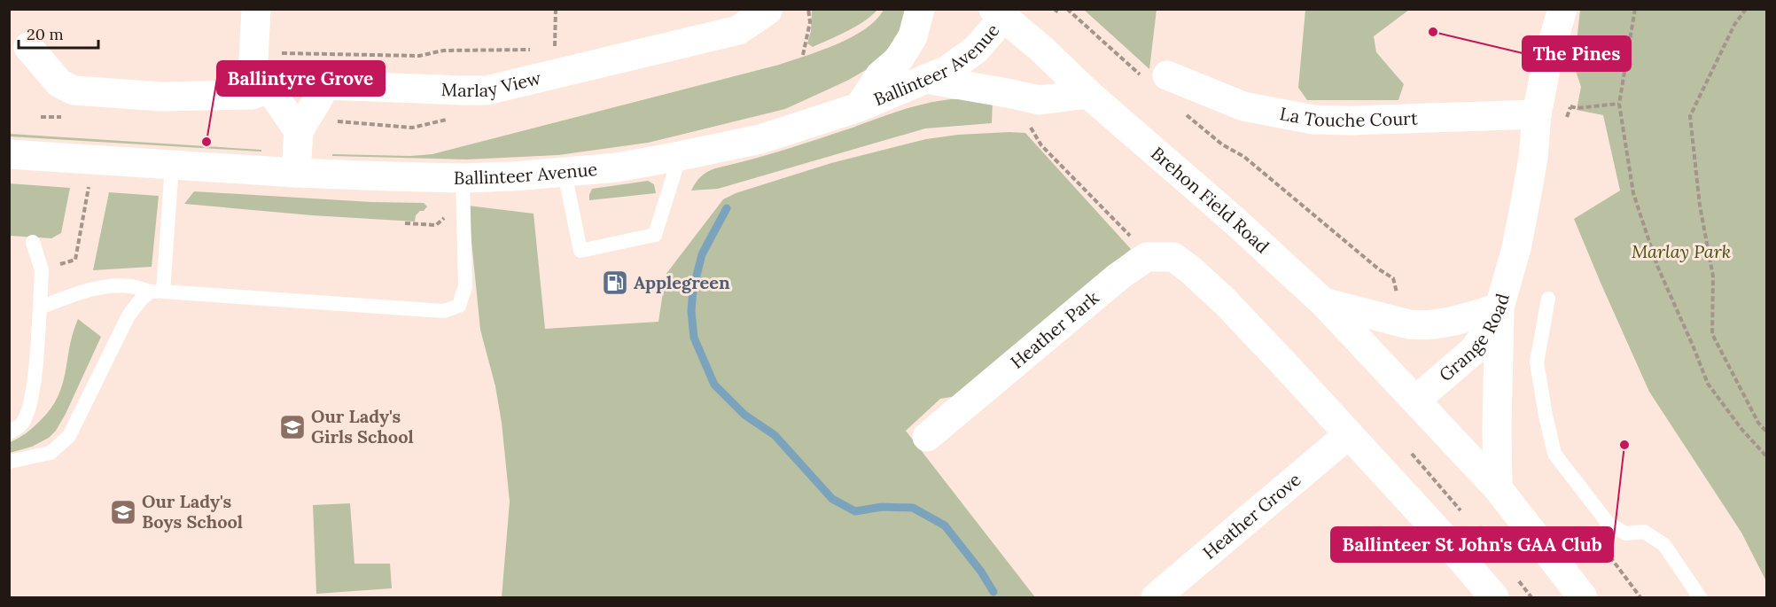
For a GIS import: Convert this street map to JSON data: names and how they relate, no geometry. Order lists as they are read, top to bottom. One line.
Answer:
{"streets":{"street":["Ballinteer Avenue","Marlay View","La Touche Court","Brehon Field Road","Heather Park","Grange Road","Heather Grove"]},"crossings":[["Ballinteer Avenue","Brehon Field Road"],["La Touche Court","Grange Road"],["Brehon Field Road","Grange Road"],["Heather Park","Heather Grove"]],"parks":["Marlay Park"],"places":{"other":["The Pines","Ballintyre Grove","Ballinteer St John's GAA Club"],"fuel station":["Applegreen"],"school or university":["Our Lady's Girls School","Our Lady's Boys School"]},"scale_bar":"20 m"}
